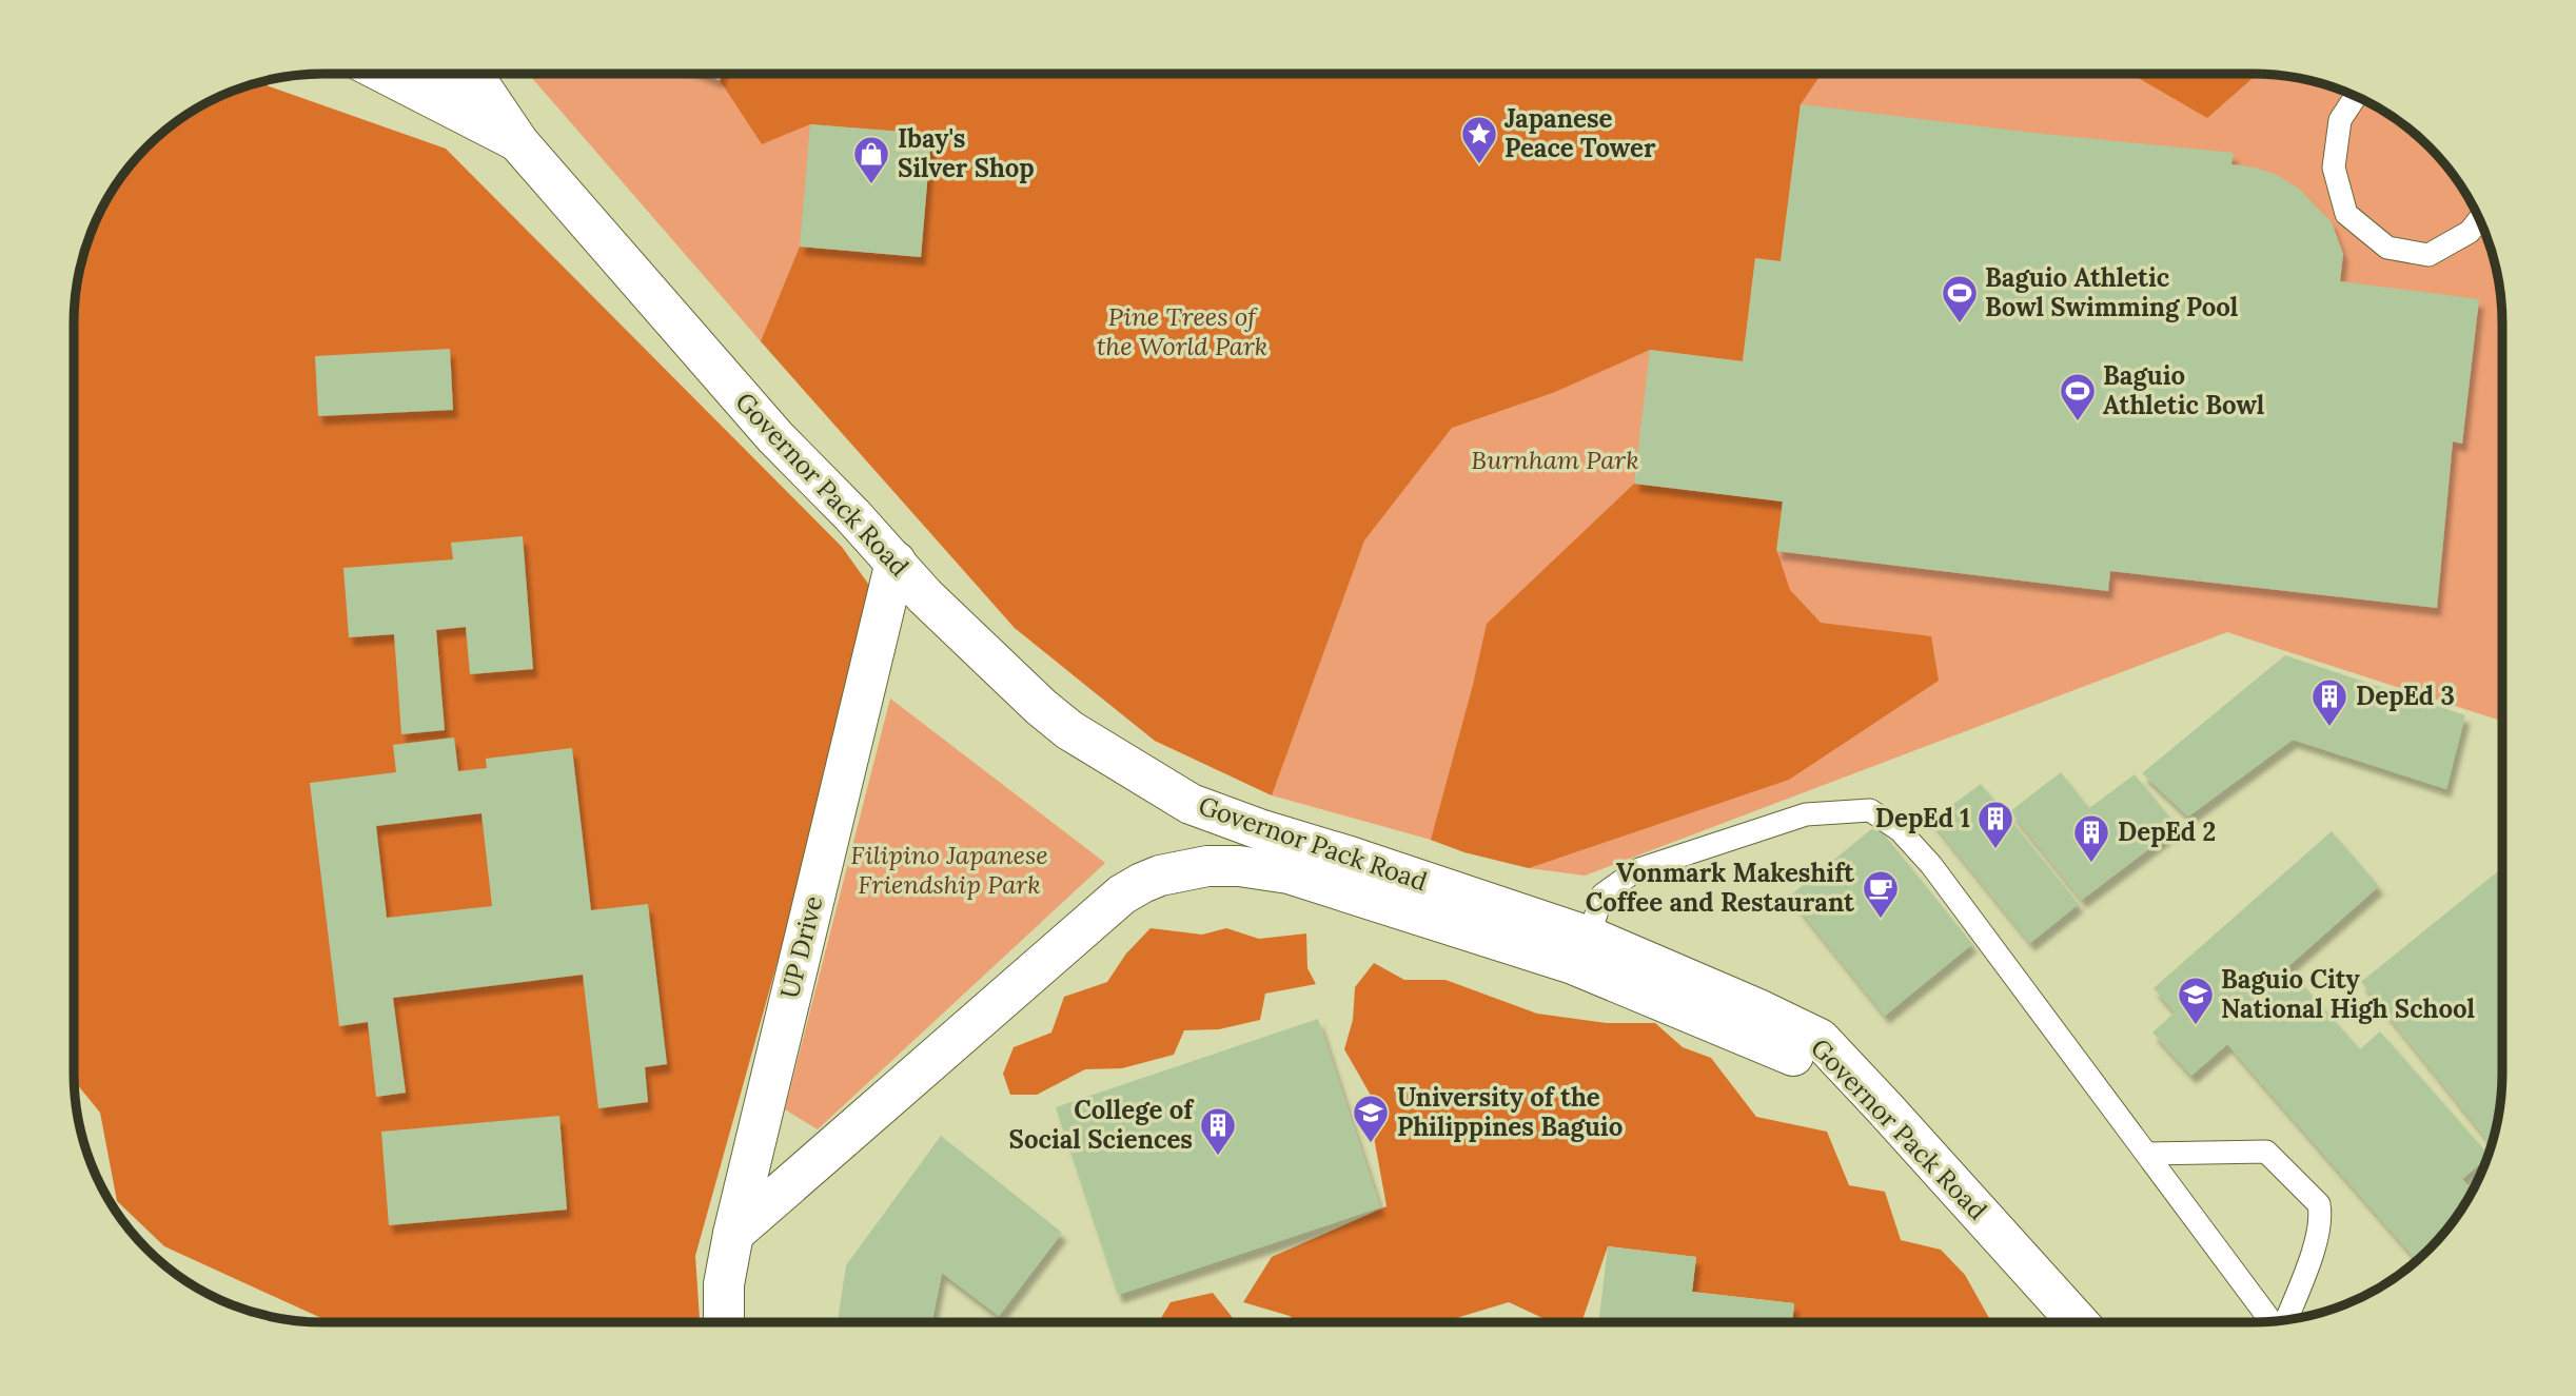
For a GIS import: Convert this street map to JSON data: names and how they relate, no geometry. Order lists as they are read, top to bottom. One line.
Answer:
{"streets":{"main road":["Governor Pack Road","UP Drive"]},"crossings":[["Governor Pack Road","UP Drive"]],"parks":["Pine Trees of the World Park","Burnham Park","Filipino Japanese Friendship Park"],"places":{"place":["Japanese Peace Tower"],"shop":["Ibay's Silver Shop"],"sports":["Baguio Athletic Bowl Swimming Pool","Baguio Athletic Bowl"],"building":["DepEd 3","DepEd 1","DepEd 2","College of Social Sciences"],"cafe":["Vonmark Makeshift Coffee and Restaurant"],"school or university":["Baguio City National High School","University of the Philippines Baguio"]}}
